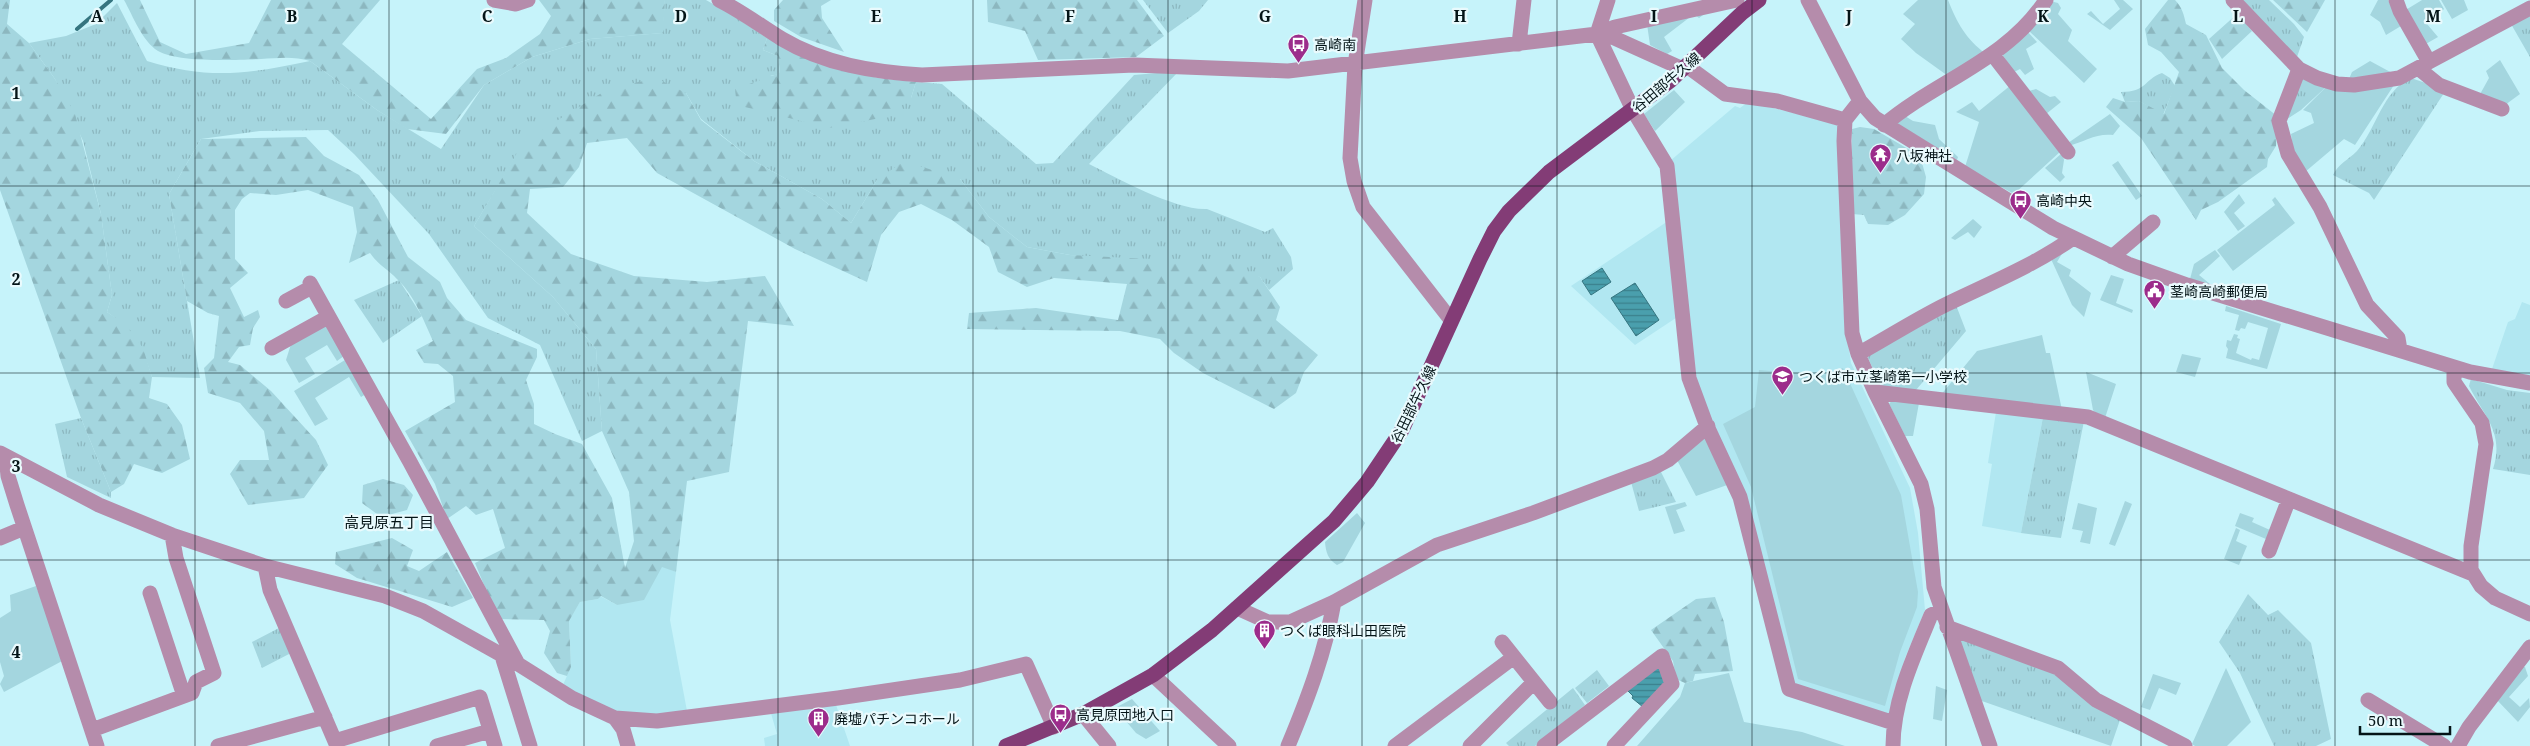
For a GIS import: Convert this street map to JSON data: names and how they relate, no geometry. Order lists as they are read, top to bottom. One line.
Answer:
{"streets":{"main road":["谷田部牛久線"]},"districts":["高見原五丁目"],"places":{"bus stop":["高崎南","高崎中央","高見原団地入口"],"temple":["八坂神社"],"public building":["茎崎高崎郵便局"],"school or university":["つくば市立茎崎第一小学校"],"building":["つくば眼科山田医院","廃墟パチンコホール"]},"scale_bar":"50 m","grid":{"columns":["A","B","C","D","E","F","G","H","I","J","K","L","M"],"rows":["1","2","3","4"]}}
